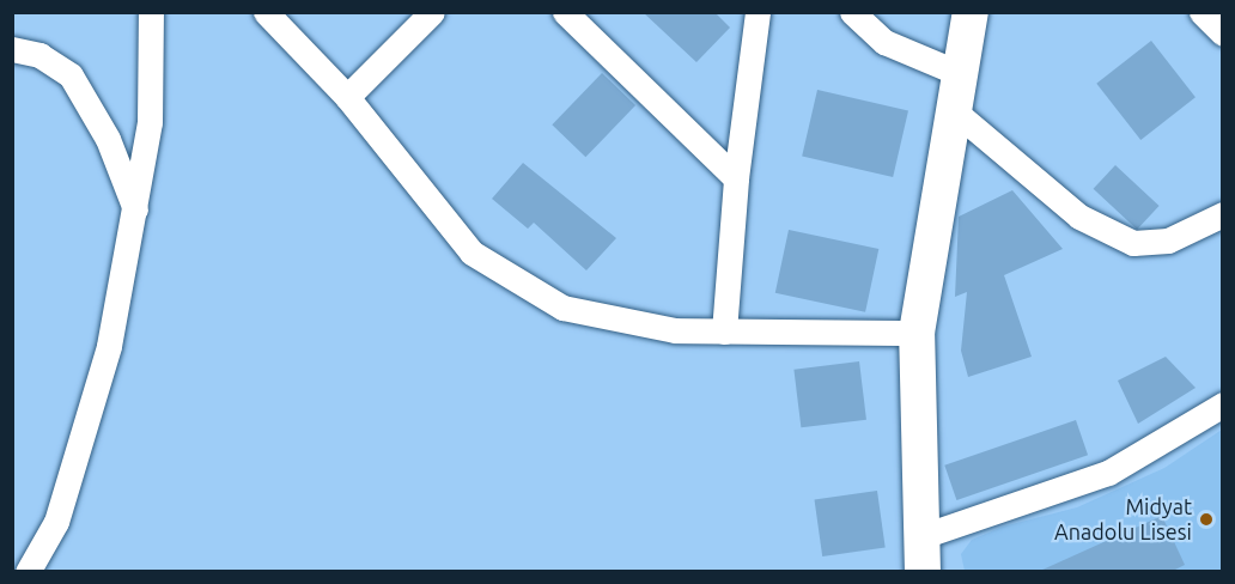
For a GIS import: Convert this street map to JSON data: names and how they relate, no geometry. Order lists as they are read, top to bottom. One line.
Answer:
{"places":["Midyat Anadolu Lisesi"]}
